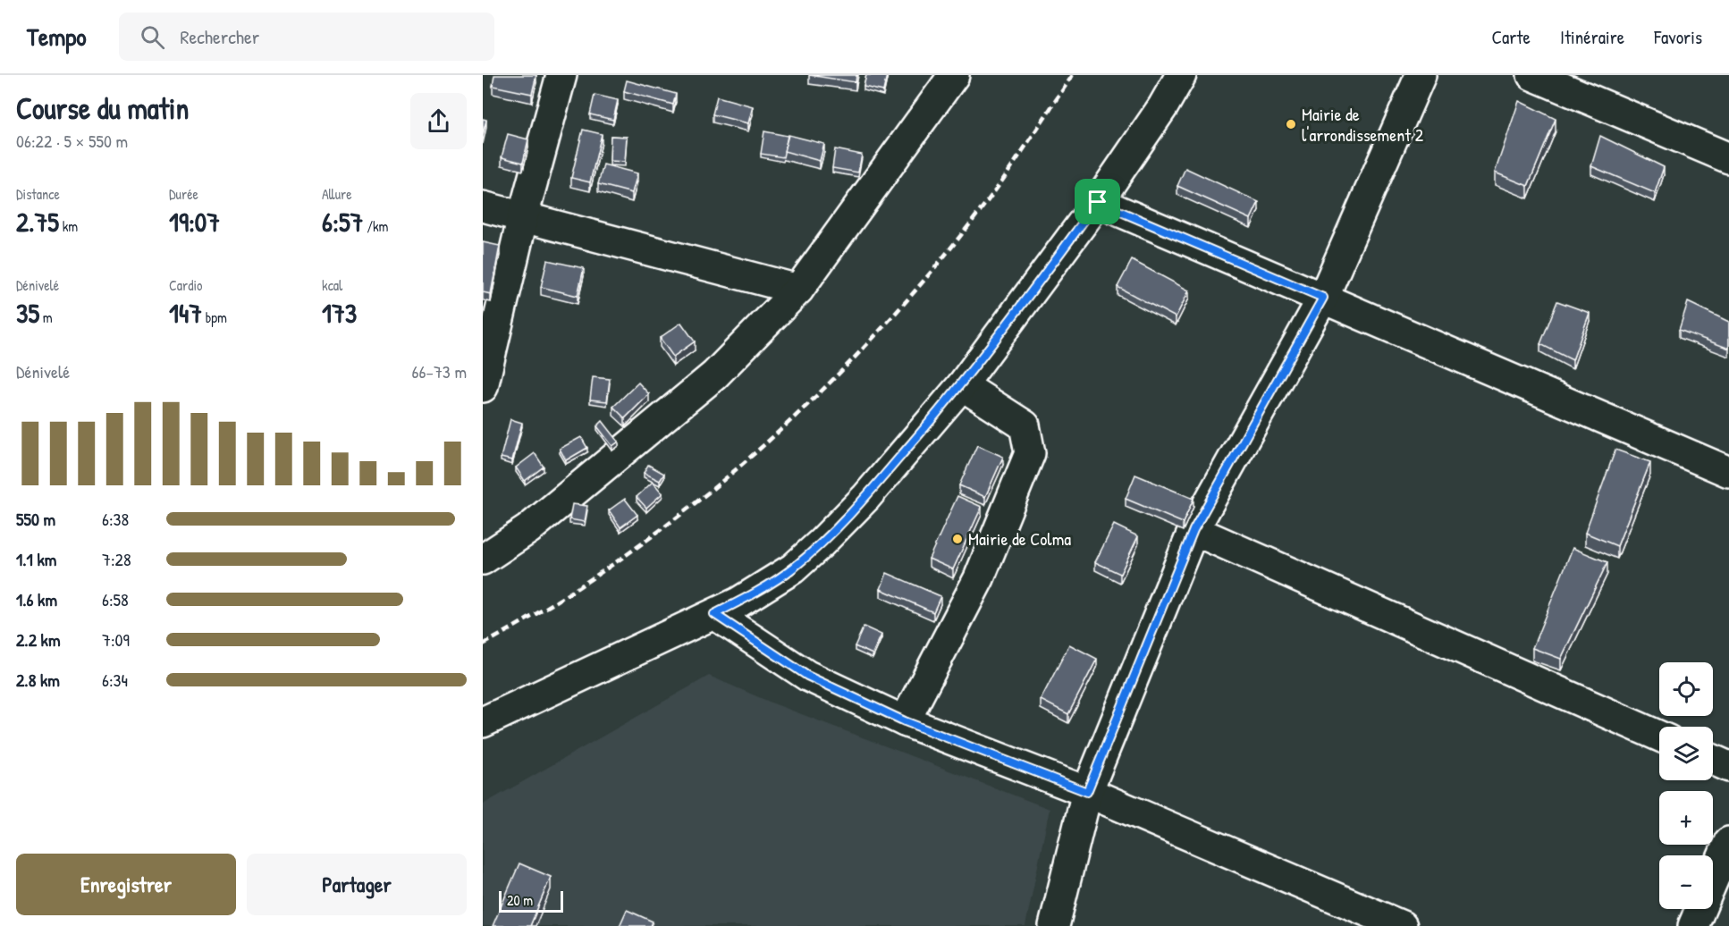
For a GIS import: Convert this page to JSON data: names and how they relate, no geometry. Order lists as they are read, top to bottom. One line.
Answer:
{"places":["Mairie de l'arrondissement 2","Mairie de Colma"],"scale_bar":"20 m","page":{"header":"Tempo","search":"Rechercher","nav":["Carte","Itinéraire","Favoris"],"heading":["Course du matin","06:22 · 5 × 550 m"],"stats":[["Distance","2.75 km"],["Durée","19:07"],["Allure","6:57 /km"],["Dénivelé","35 m"],["Cardio","147 bpm"],["kcal","173"]],"chart":["Dénivelé","66–73 m"],"list":[{"name":"550 m","note":"6:38"},{"name":"1.1 km","note":"7:28"},{"name":"1.6 km","note":"6:58"},{"name":"2.2 km","note":"7:09"},{"name":"2.8 km","note":"6:34"}],"map_buttons":["+","−"],"buttons":["Enregistrer","Partager"],"scale":"20 m"}}
